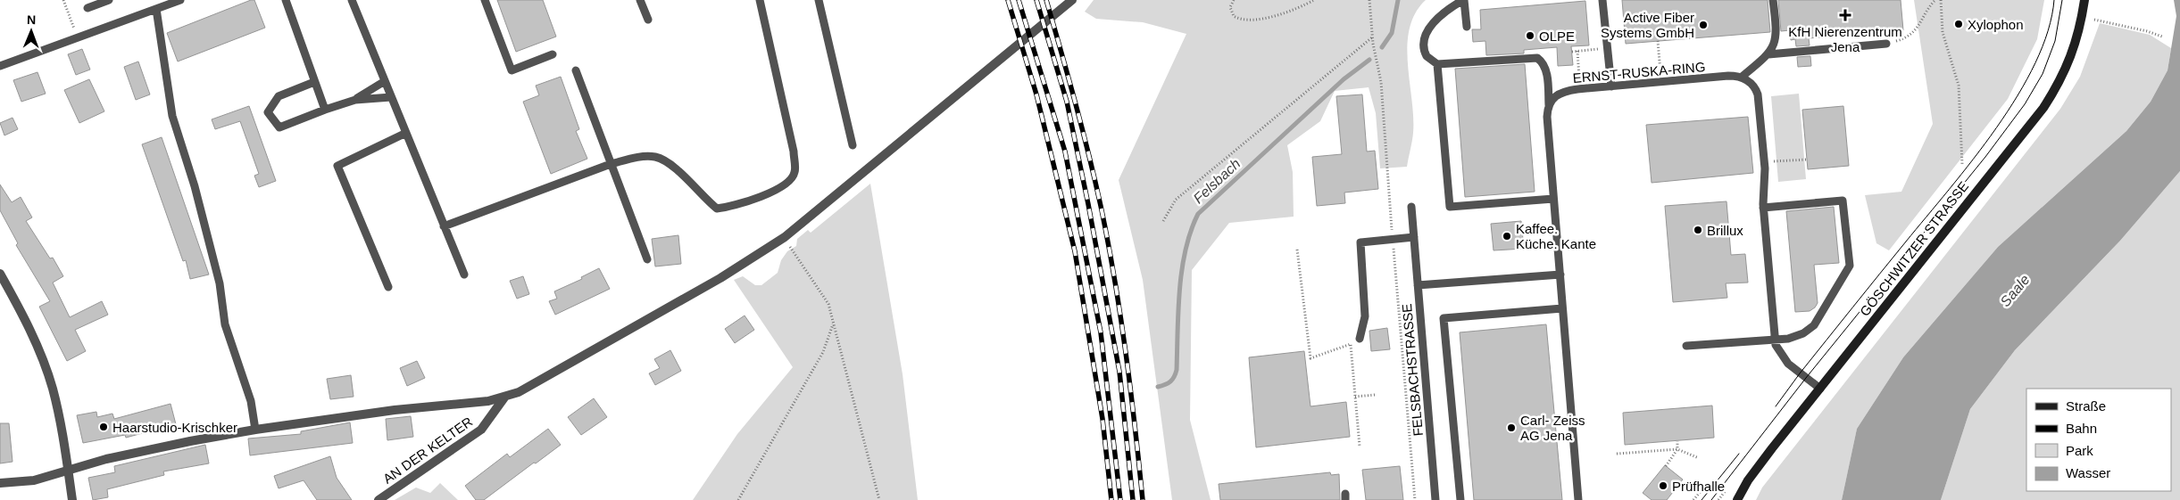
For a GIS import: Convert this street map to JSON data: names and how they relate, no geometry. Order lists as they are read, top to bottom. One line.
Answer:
{"streets":{"main road":["GÖSCHWITZER STRASSE"],"street":["AN DER KELTER"],"lane":["ERNST-RUSKA-RING","FELSBACHSTRASSE"]},"water":["Felsbach","Saale"],"places":{"health":["KfH Nierenzentrum Jena"],"other":["Xylophon","Active Fiber Systems GmbH","OLPE","Brillux","Kaffee. Küche. Kante","Haarstudio-Krischker","Carl- Zeiss AG Jena","Prüfhalle"]},"legend":["Straße","Bahn","Park","Wasser"],"north":"top"}
